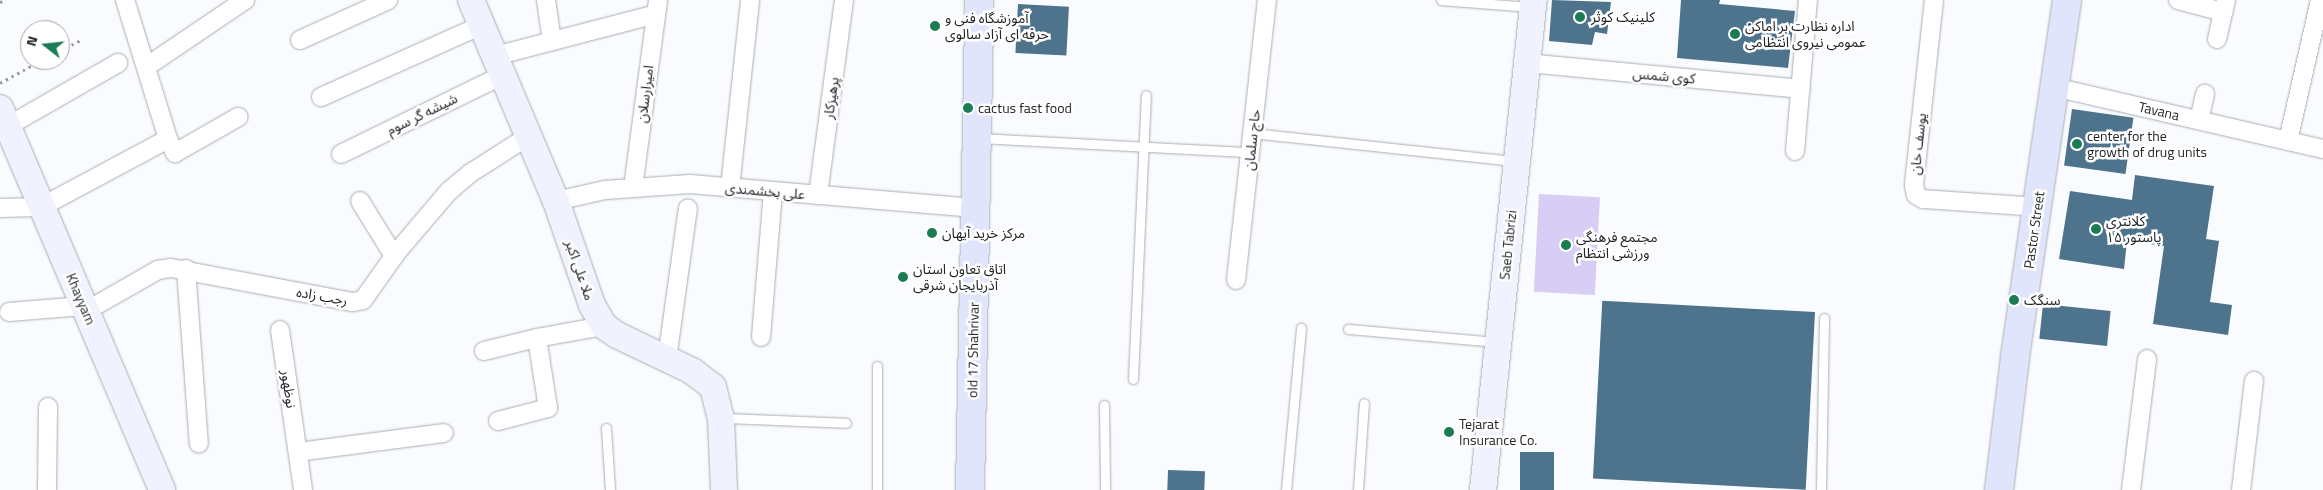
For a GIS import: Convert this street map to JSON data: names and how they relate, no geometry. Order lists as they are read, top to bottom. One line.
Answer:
{"streets":{"main road":["Pastor Street","Saeb Tabrizi","ملا علی اکبر","Khayyam","old 17 Shahrivar"],"street":["کوی شمس","امیرارسلان","پرهیزکار","Tavana","شیشه گر سوم","حاج سلمان","یوسف خان","علی بخشمندی","رجب زاده","نوظهور"]},"crossings":[["کوی شمس","Saeb Tabrizi"],["امیرارسلان","شیشه گر سوم"],["امیرارسلان","علی بخشمندی"],["پرهیزکار","علی بخشمندی"],["Tavana","Pastor Street"],["شیشه گر سوم","ملا علی اکبر"],["یوسف خان","Pastor Street"],["علی بخشمندی","ملا علی اکبر"],["علی بخشمندی","old 17 Shahrivar"],["ملا علی اکبر","رجب زاده"],["رجب زاده","Khayyam"]],"places":["کلینیک کوثر","آموزشگاه فنی و حرفه ای آزاد سالوی","اداره نظارت بر اماکن عمومی نیروی انتظامی","cactus fast food","center for the growth of drug units","کلانتری ۱۵ پاستور","مرکز خرید آیهان","مجتمع فرهنگی ورزشی انتظام","اتاق تعاون استان آذربایجان شرقی","سنگک","Tejarat Insurance Co."],"north":"left"}
